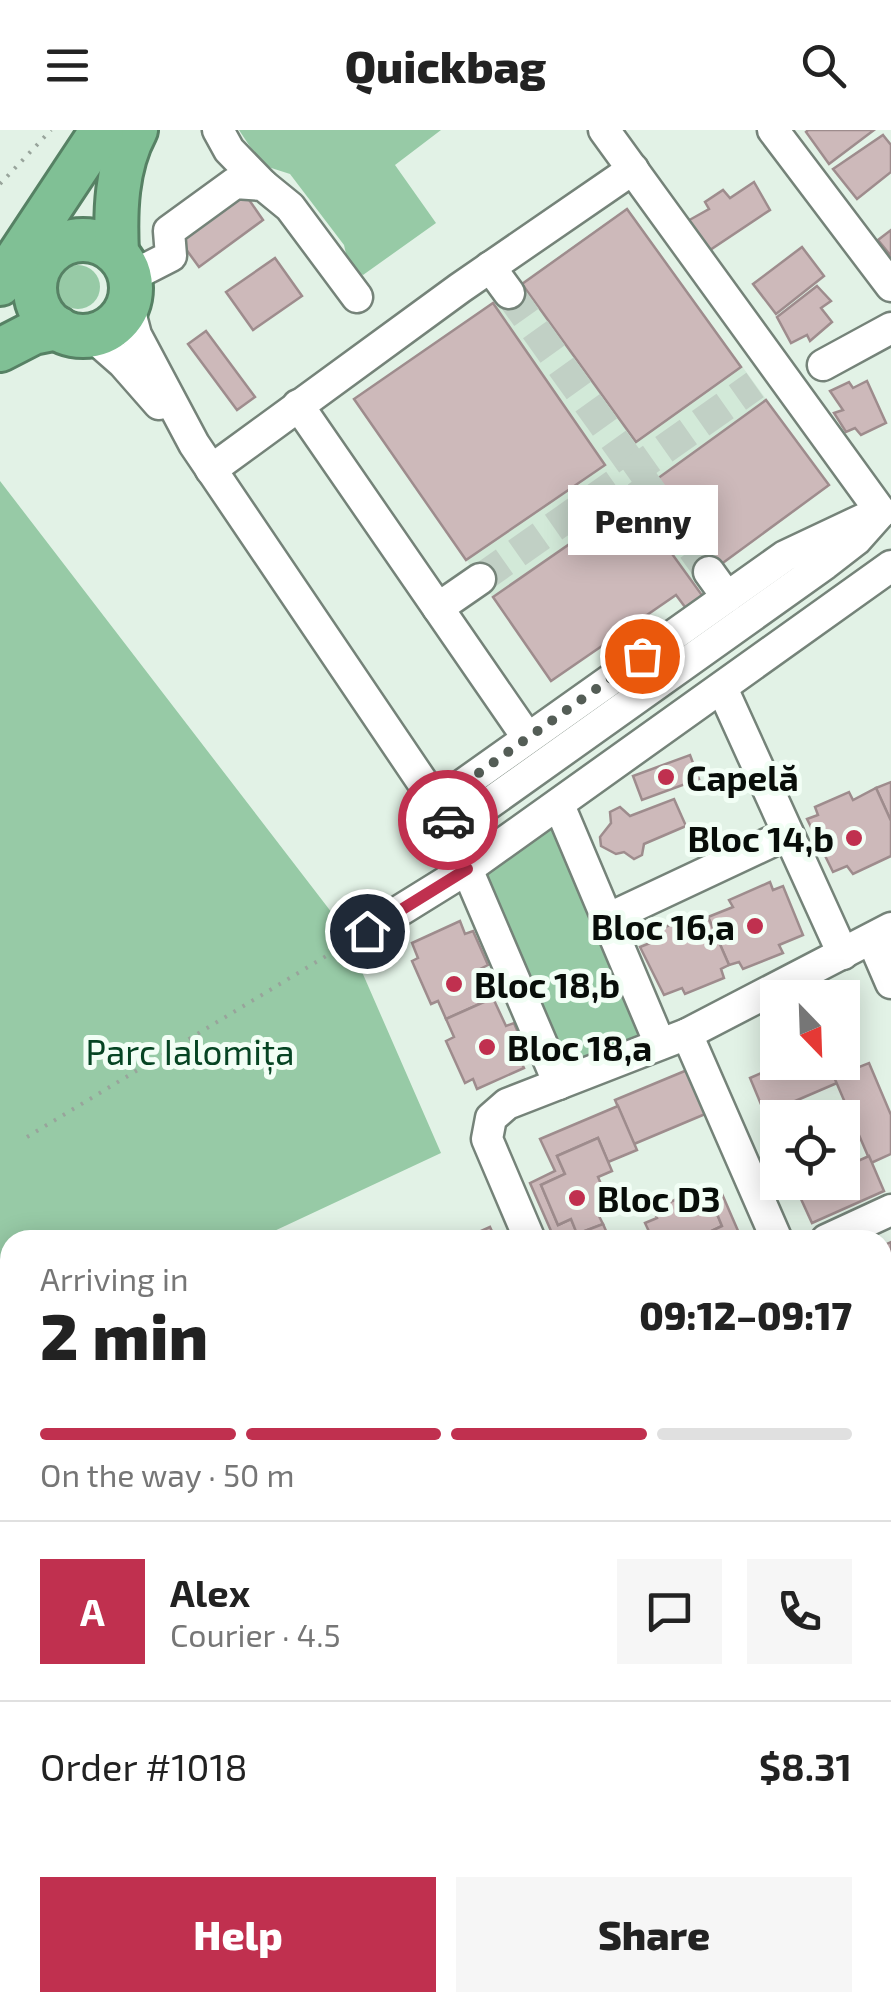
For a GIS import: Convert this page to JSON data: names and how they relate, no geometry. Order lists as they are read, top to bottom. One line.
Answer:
{"parks":["Parc Ialomița"],"places":["Penny","Capelă","Bloc 14,b","Bloc 16,a","Bloc 18,b","Bloc 18,a","Bloc D3"],"north":"bottom right","page":{"header":"Quickbag","bubble":"Penny","heading":["2 min","Arriving in","09:12–09:17"],"panel":["Alex","Courier · 4.5","Order #1018","$8.31"],"bar":"On the way · 50 m","round":"A","buttons":["Help","Share"]}}
